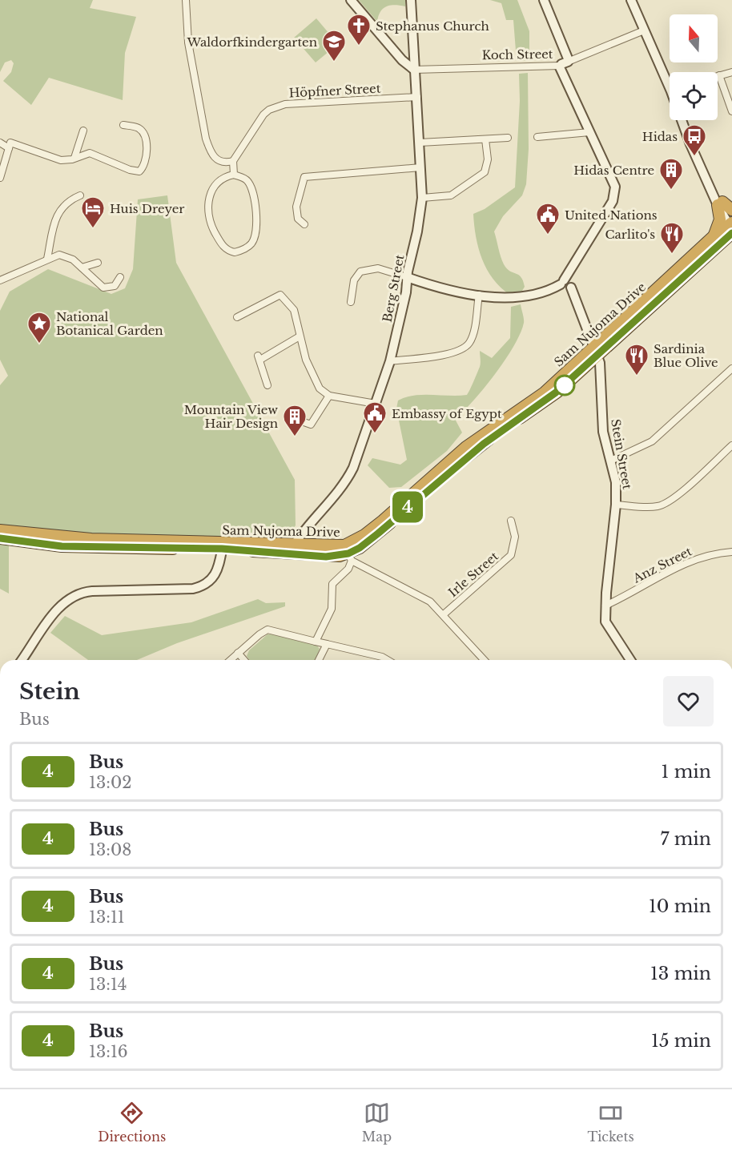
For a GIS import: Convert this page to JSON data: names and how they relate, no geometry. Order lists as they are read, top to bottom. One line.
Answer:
{"streets":{"highway":["Sam Nujoma Drive"],"street":["Koch Street","Höpfner Street","Berg Street","Stein Street","Anz Street","Irle Street"]},"crossings":[["Koch Street","Berg Street"],["Höpfner Street","Berg Street"],["Berg Street","Sam Nujoma Drive"],["Sam Nujoma Drive","Stein Street"],["Stein Street","Anz Street"]],"places":{"church":["Stephanus Church"],"school or university":["Waldorfkindergarten"],"bus stop":["Hidas"],"building":["Hidas Centre","Mountain View Hair Design"],"hotel":["Huis Dreyer"],"public building":["United Nations","Embassy of Egypt"],"restaurant":["Carlito's","Sardinia Blue Olive"],"place":["National Botanical Garden"]},"lines":["bus line 4"],"north":"top","page":{"on_map":"4","heading":["Stein","Bus"],"list":[{"mark":"4","name":"Bus","note":"13:02","value":"1 min"},{"mark":"4","name":"Bus","note":"13:08","value":"7 min"},{"mark":"4","name":"Bus","note":"13:11","value":"10 min"},{"mark":"4","name":"Bus","note":"13:14","value":"13 min"},{"mark":"4","name":"Bus","note":"13:16","value":"15 min"}],"tabs":["Directions","Map","Tickets"]}}
